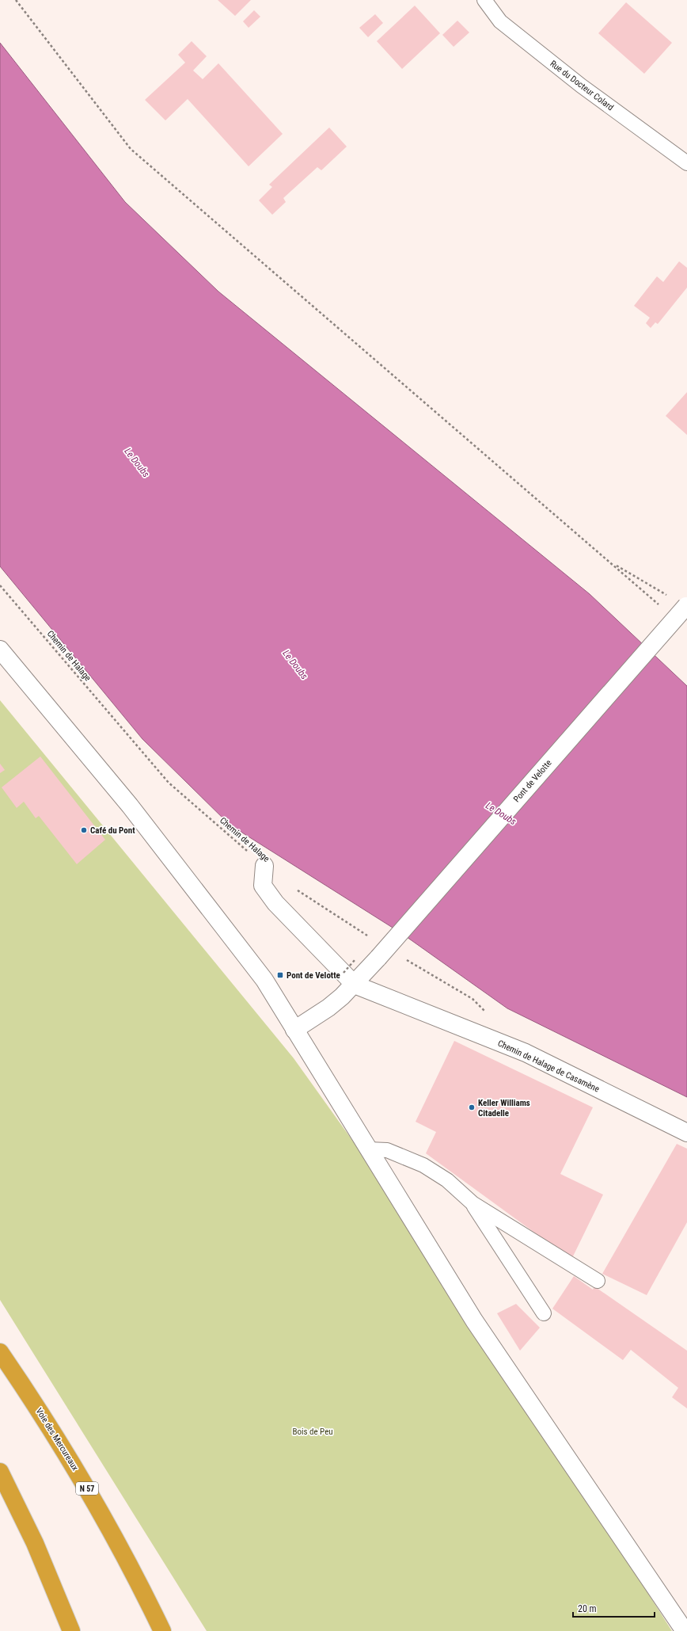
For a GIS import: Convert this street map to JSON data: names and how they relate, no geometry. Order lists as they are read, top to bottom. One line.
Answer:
{"streets":{"highway":["Voie des Mercureaux","N 57"],"main road":["Pont de Velotte","Chemin de Halage de Casamène"],"lane":["Rue du Docteur Colard"],"path":["Chemin de Halage"]},"crossings":[["Pont de Velotte","Chemin de Halage de Casamène"]],"water":["Le Doubs"],"parks":["Bois de Peu"],"places":{"other":["Café du Pont","Keller Williams Citadelle"],"transit":["Pont de Velotte"]},"scale_bar":"20 m"}
